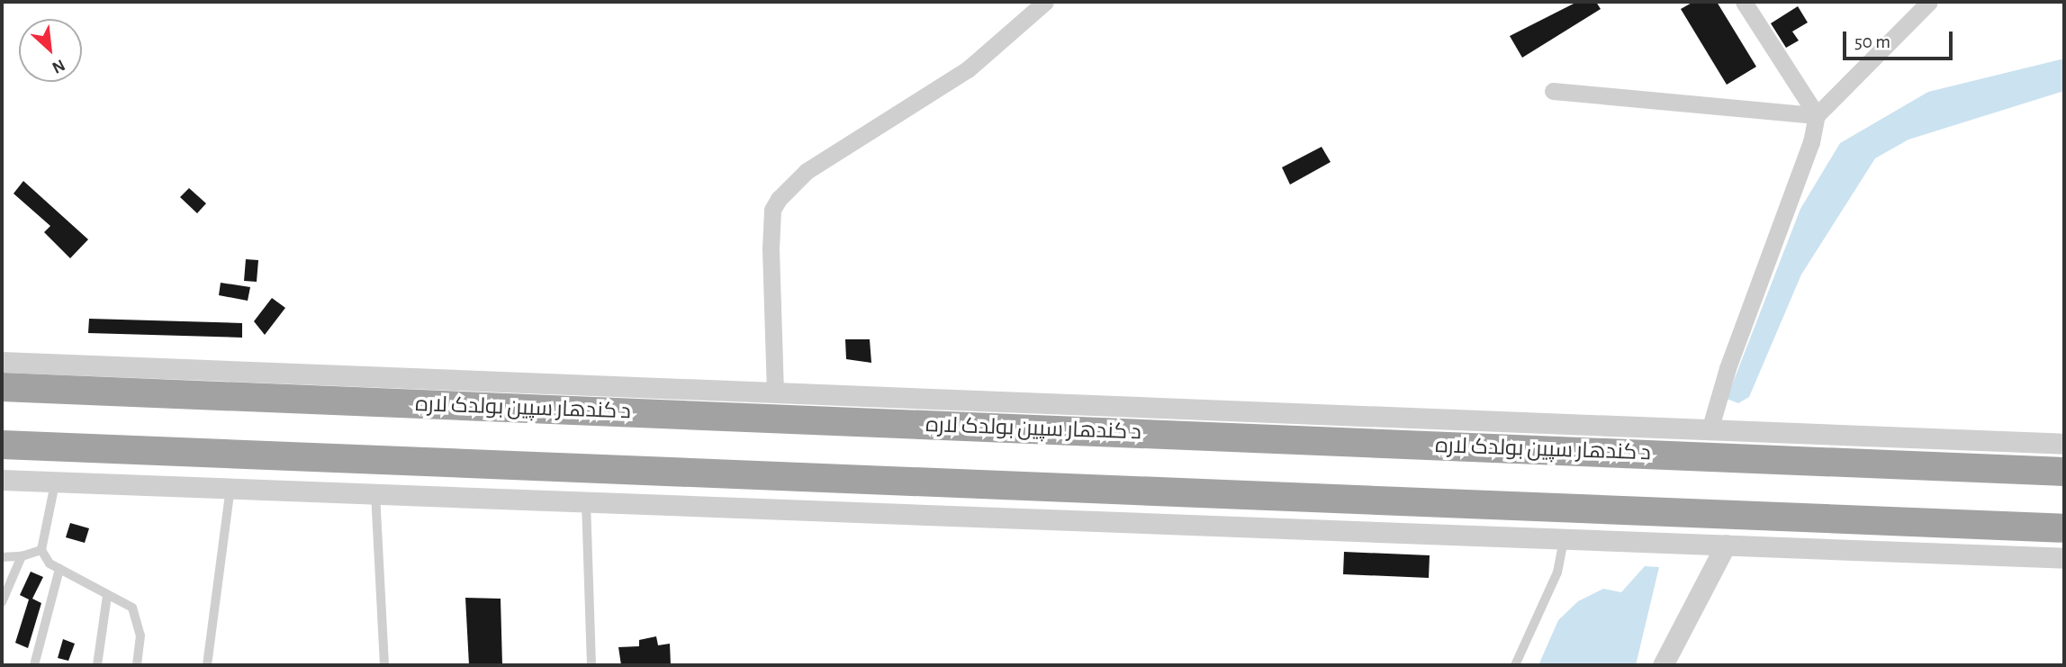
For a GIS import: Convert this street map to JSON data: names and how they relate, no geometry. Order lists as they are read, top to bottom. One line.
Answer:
{"streets":{"highway":["د کندهار سپین بولدک لاره"]},"scale_bar":"50 m","north":"bottom right"}
